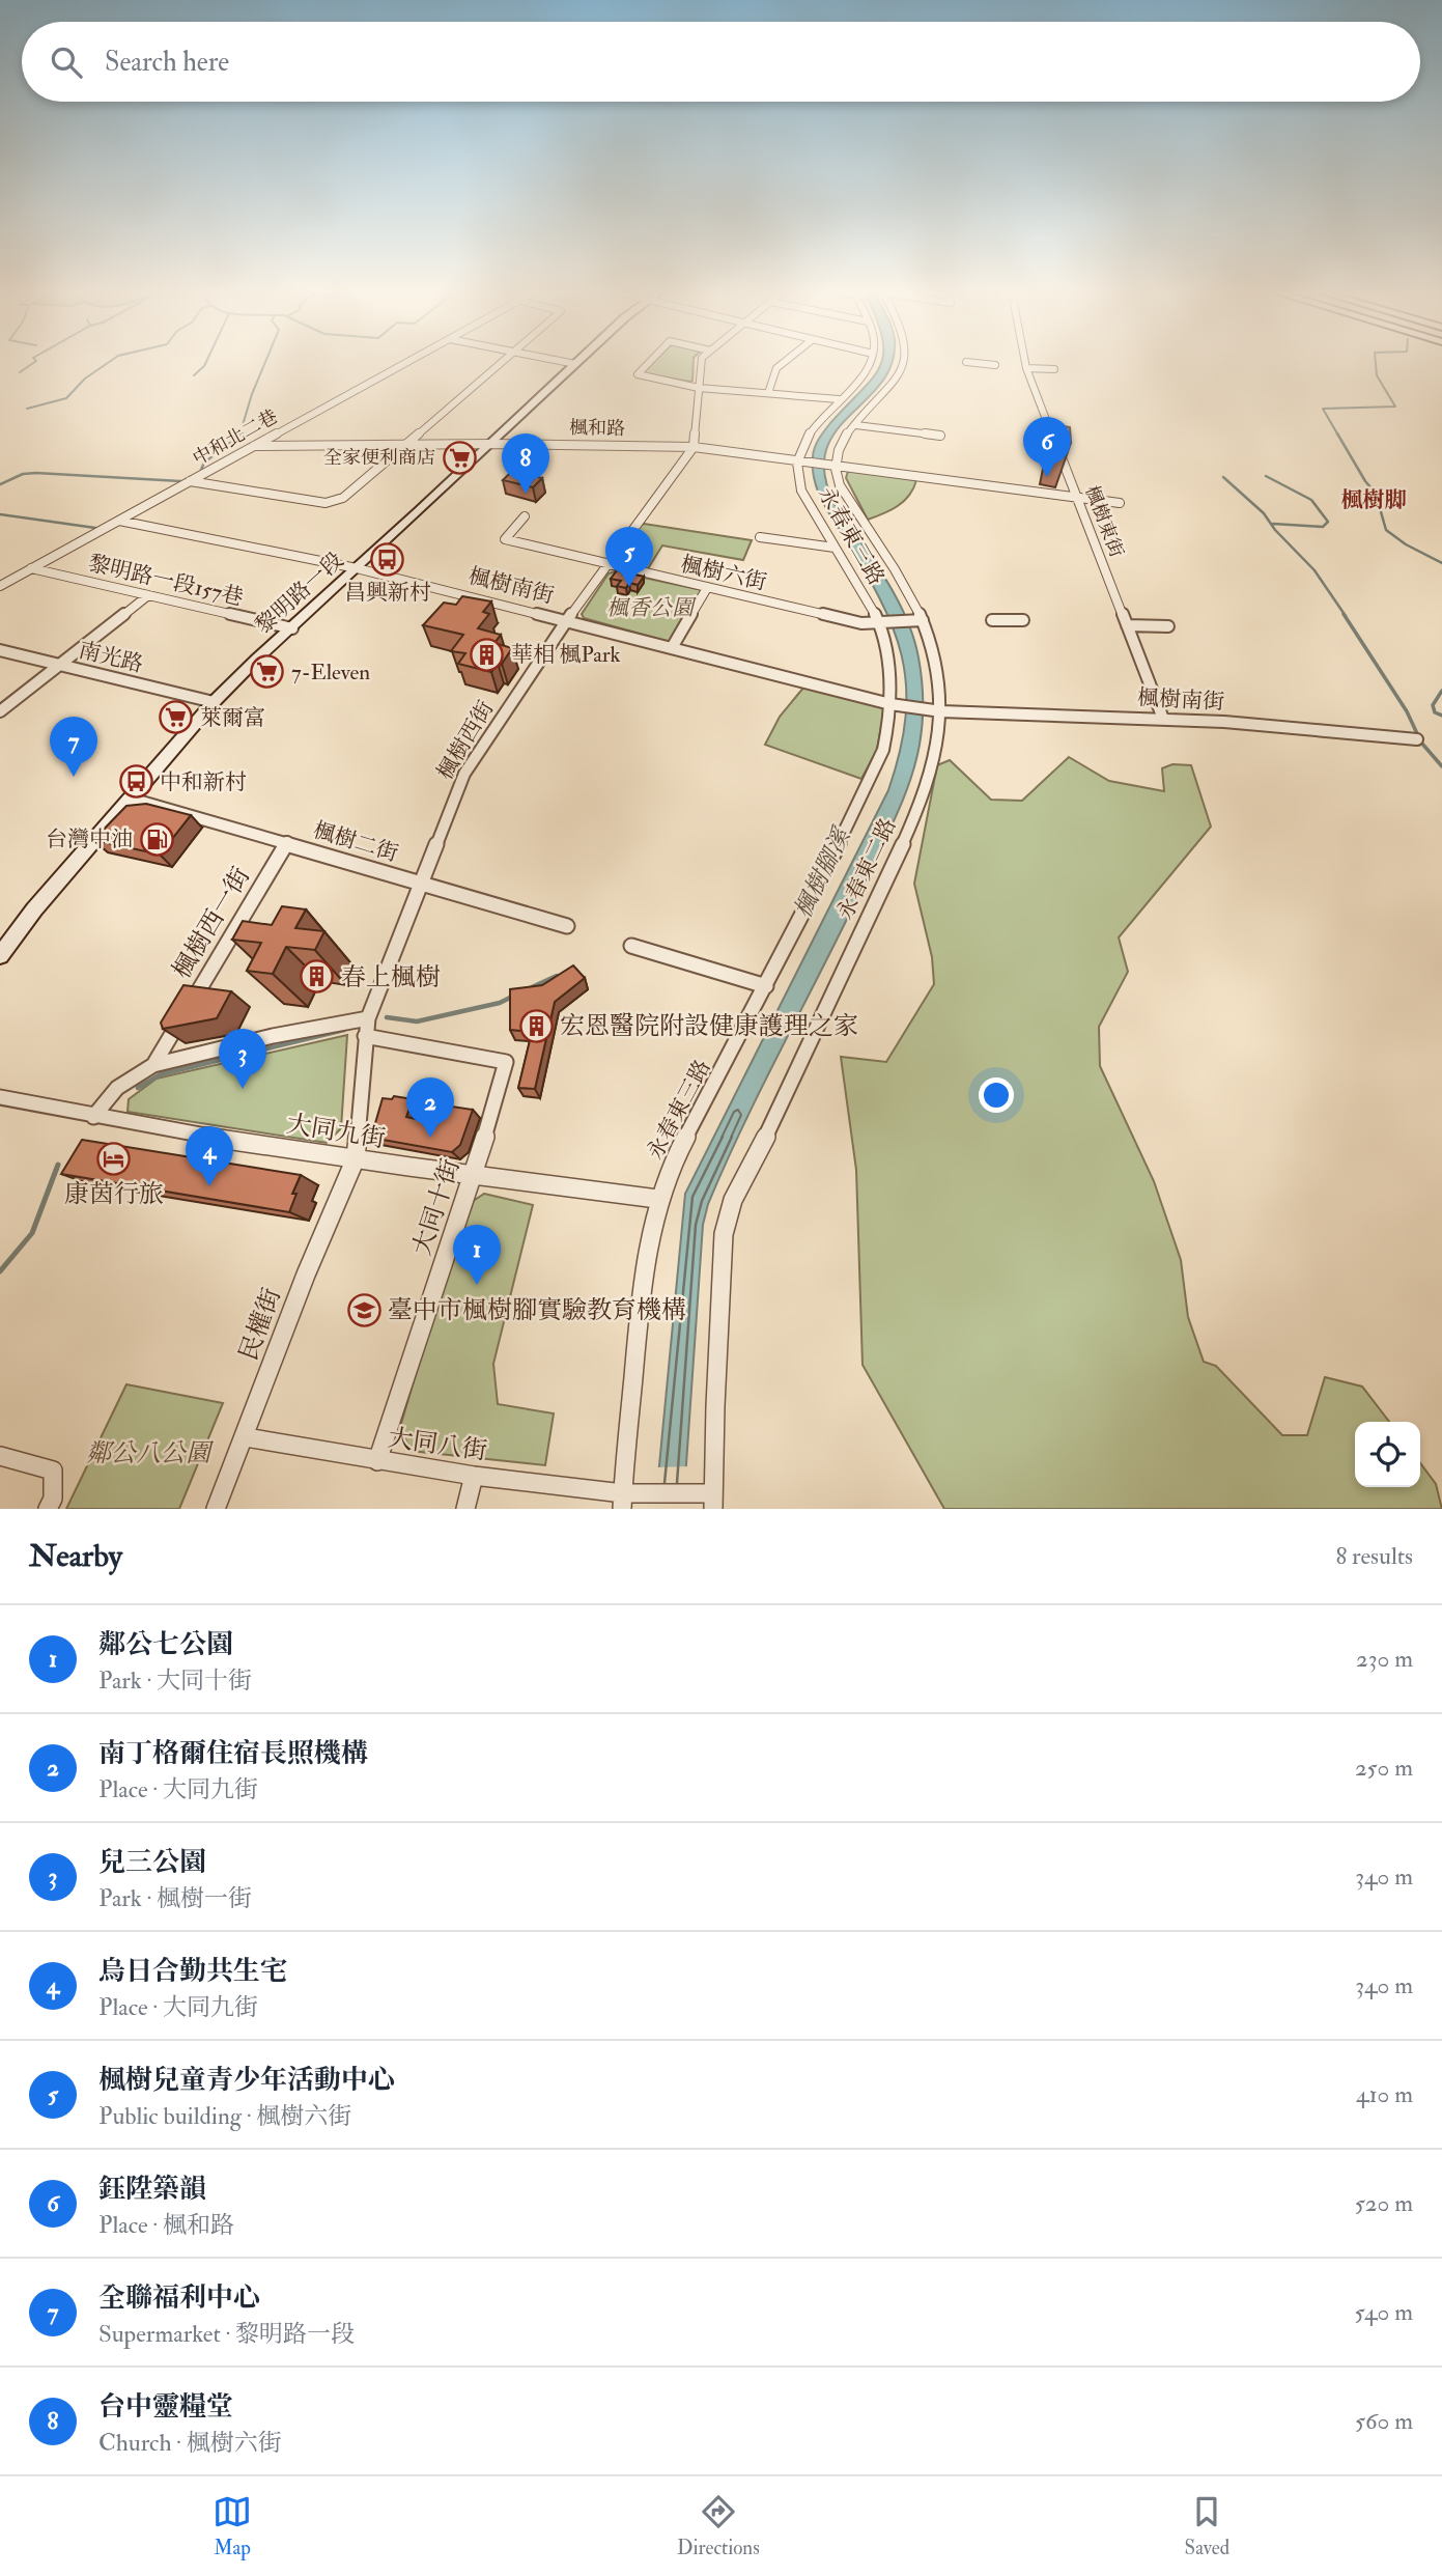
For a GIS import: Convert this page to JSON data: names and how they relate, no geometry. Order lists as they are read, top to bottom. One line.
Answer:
{"streets":{"main road":["黎明路一段"],"street":["楓和路","中和北二巷","楓樹東街","永春東三路","楓樹六街","黎明路一段157巷","楓樹南街","南光路","楓樹西街","楓樹二街","永春東二路","楓樹西一街","大同九街","大同十街","民權街","大同八街"]},"crossings":[["楓和路","中和北二巷"],["楓和路","永春東三路"],["楓和路","黎明路一段"],["楓和路","楓樹西街"],["楓和路","永春東二路"],["中和北二巷","黎明路一段157巷"],["中和北二巷","楓樹南街"],["楓樹東街","楓樹南街"],["永春東三路","楓樹六街"],["永春東三路","楓樹南街"],["永春東三路","大同九街"],["永春東三路","大同八街"],["楓樹六街","楓樹西街"],["楓樹六街","永春東二路"],["黎明路一段157巷","黎明路一段"],["楓樹南街","黎明路一段"],["楓樹南街","楓樹西街"],["楓樹南街","永春東二路"],["黎明路一段","南光路"],["黎明路一段","楓樹二街"],["楓樹西街","楓樹二街"],["楓樹西街","大同九街"],["楓樹西街","大同十街"],["楓樹西街","民權街"],["楓樹二街","楓樹西一街"],["永春東二路","大同八街"],["大同九街","大同十街"],["大同九街","民權街"],["大同十街","大同八街"],["民權街","大同八街"]],"districts":["楓樹脚"],"water":["楓樹腳溪"],"parks":["楓香公園","鄰公八公園"],"places":{"supermarket":["全家便利商店","7-Eleven","萊爾富"],"bus stop":["昌興新村","中和新村"],"building":["華相 楓Park","春上楓樹","宏恩醫院附設健康護理之家"],"fuel station":["台灣中油"],"hotel":["康茵行旅"],"school or university":["臺中市楓樹腳實驗教育機構"]},"page":{"search":"Search here","pins":["6","8","5","7","3","2","4","1"],"heading":["Nearby","8 results"],"list":[{"mark":"1","name":"鄰公七公園","note":"Park · 大同十街","value":"230 m"},{"mark":"2","name":"南丁格爾住宿長照機構","note":"Place · 大同九街","value":"250 m"},{"mark":"3","name":"兒三公園","note":"Park · 楓樹一街","value":"340 m"},{"mark":"4","name":"烏日合勤共生宅","note":"Place · 大同九街","value":"340 m"},{"mark":"5","name":"楓樹兒童青少年活動中心","note":"Public building · 楓樹六街","value":"410 m"},{"mark":"6","name":"鈺陞築韻","note":"Place · 楓和路","value":"520 m"},{"mark":"7","name":"全聯福利中心","note":"Supermarket · 黎明路一段","value":"540 m"},{"mark":"8","name":"台中靈糧堂","note":"Church · 楓樹六街","value":"560 m"}],"nav":["Map","Directions","Saved"]}}
